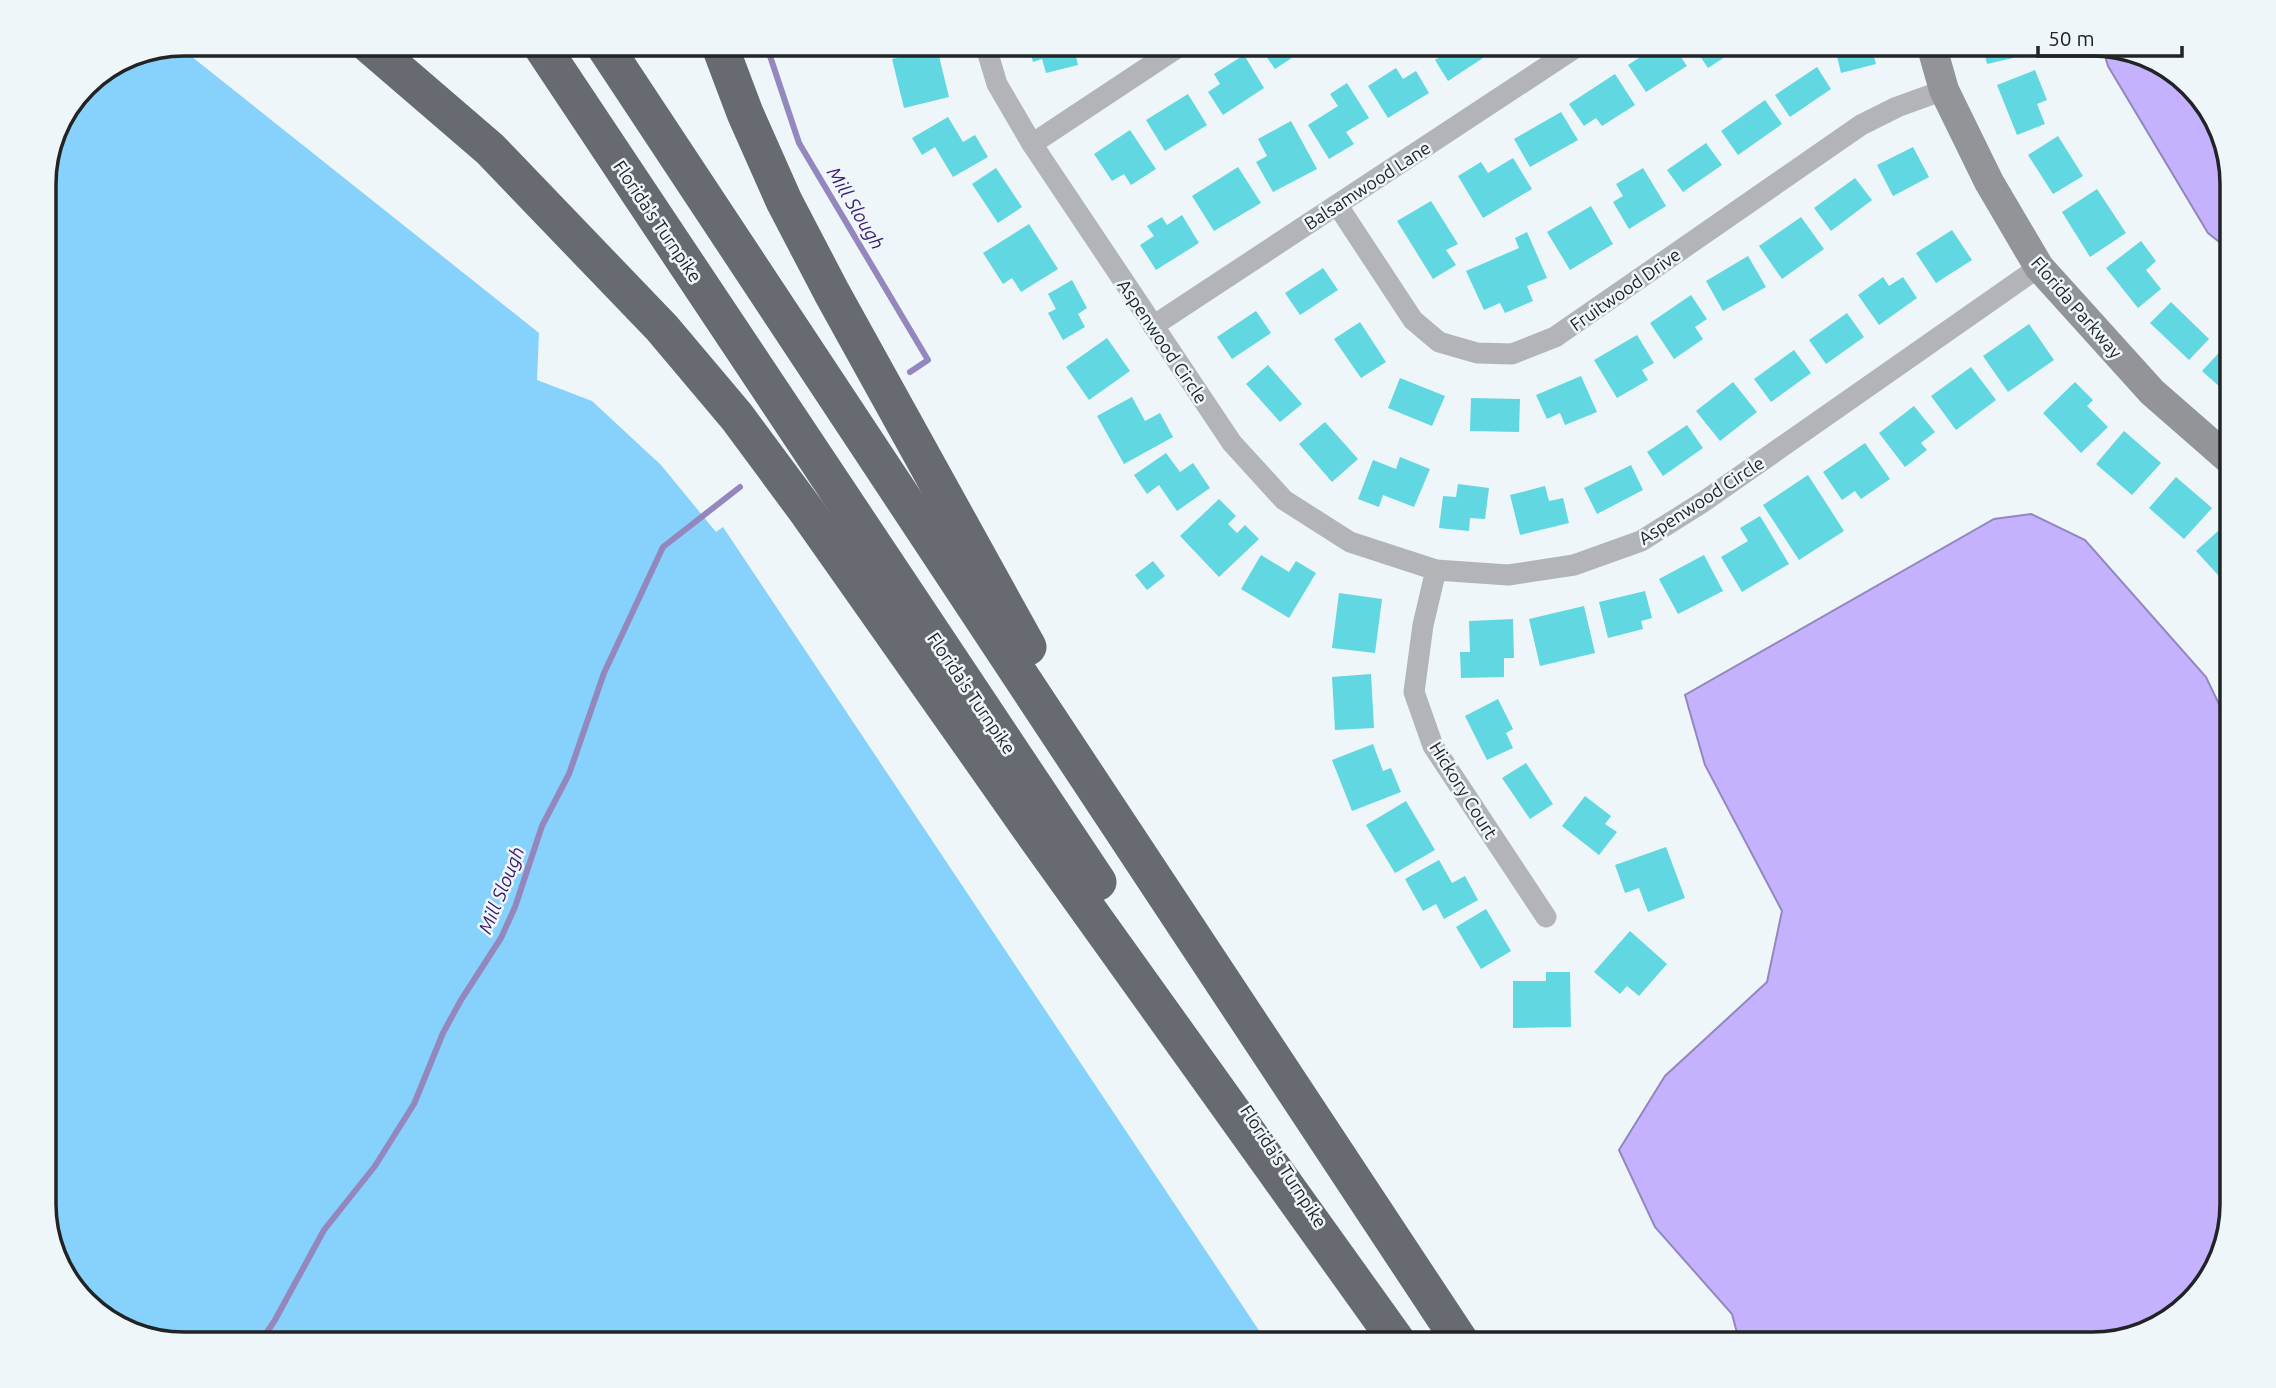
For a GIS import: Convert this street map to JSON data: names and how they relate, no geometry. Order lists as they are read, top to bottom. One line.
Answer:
{"streets":{"highway":["Florida's Turnpike"],"street":["Balsamwood Lane","Fruitwood Drive","Florida Parkway","Aspenwood Circle","Hickory Court"]},"crossings":[["Balsamwood Lane","Fruitwood Drive"],["Balsamwood Lane","Aspenwood Circle"],["Fruitwood Drive","Florida Parkway"],["Florida Parkway","Aspenwood Circle"],["Aspenwood Circle","Hickory Court"]],"water":["Mill Slough"],"scale_bar":"50 m"}
